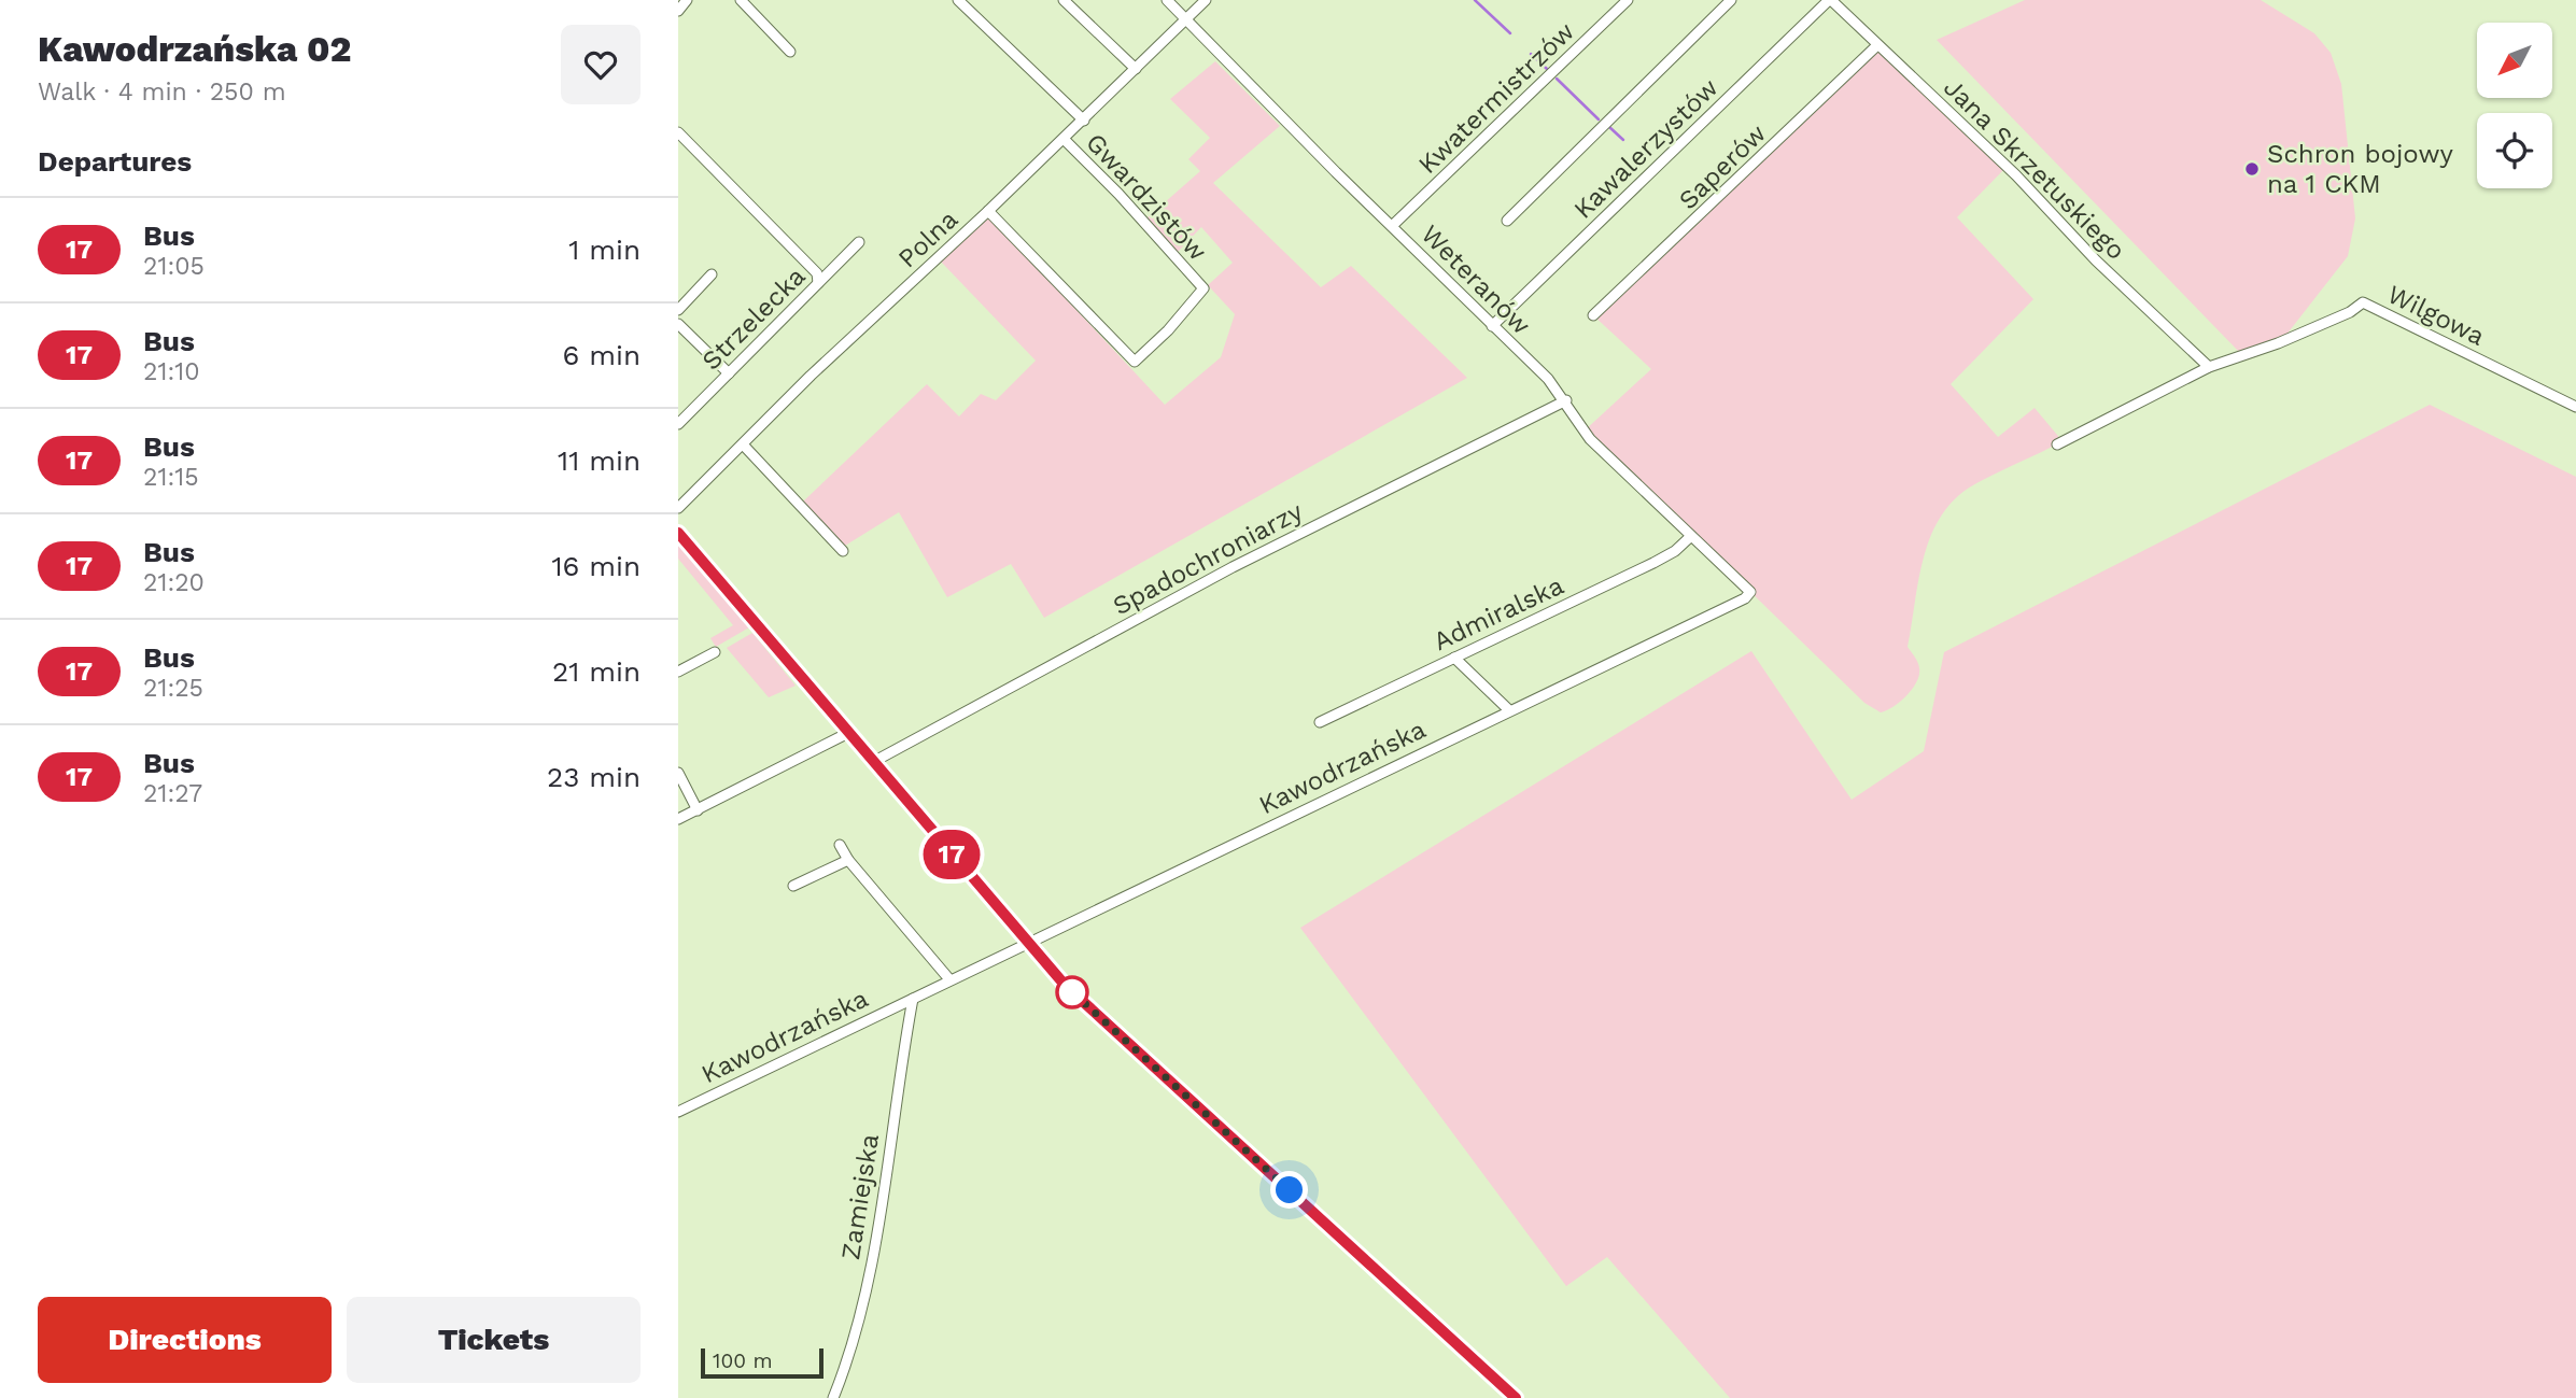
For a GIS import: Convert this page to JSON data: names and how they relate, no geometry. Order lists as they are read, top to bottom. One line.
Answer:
{"streets":{"street":["Kwatermistrzów","Kawalerzystów","Saperów","Jana Skrzetuskiego","Gwardzistów","Polna","Weteranów","Wilgowa","Strzelecka","Spadochroniarzy","Admiralska","Kawodrzańska","Zamiejska"]},"crossings":[["Kwatermistrzów","Weteranów"],["Kawalerzystów","Jana Skrzetuskiego"],["Kawalerzystów","Weteranów"],["Saperów","Jana Skrzetuskiego"],["Jana Skrzetuskiego","Wilgowa"],["Gwardzistów","Polna"],["Polna","Weteranów"],["Weteranów","Spadochroniarzy"],["Weteranów","Admiralska"],["Weteranów","Kawodrzańska"],["Kawodrzańska","Zamiejska"]],"places":["Schron bojowy na 1 CKM"],"lines":["bus line 17"],"scale_bar":"100 m","north":"bottom left","page":{"heading":[["Kawodrzańska 02","Walk · 4 min · 250 m"],"Departures"],"on_map":"17","list":[{"mark":"17","name":"Bus","note":"21:05","value":"1 min"},{"mark":"17","name":"Bus","note":"21:10","value":"6 min"},{"mark":"17","name":"Bus","note":"21:15","value":"11 min"},{"mark":"17","name":"Bus","note":"21:20","value":"16 min"},{"mark":"17","name":"Bus","note":"21:25","value":"21 min"},{"mark":"17","name":"Bus","note":"21:27","value":"23 min"}],"buttons":["Directions","Tickets"],"scale":"100 m"}}
